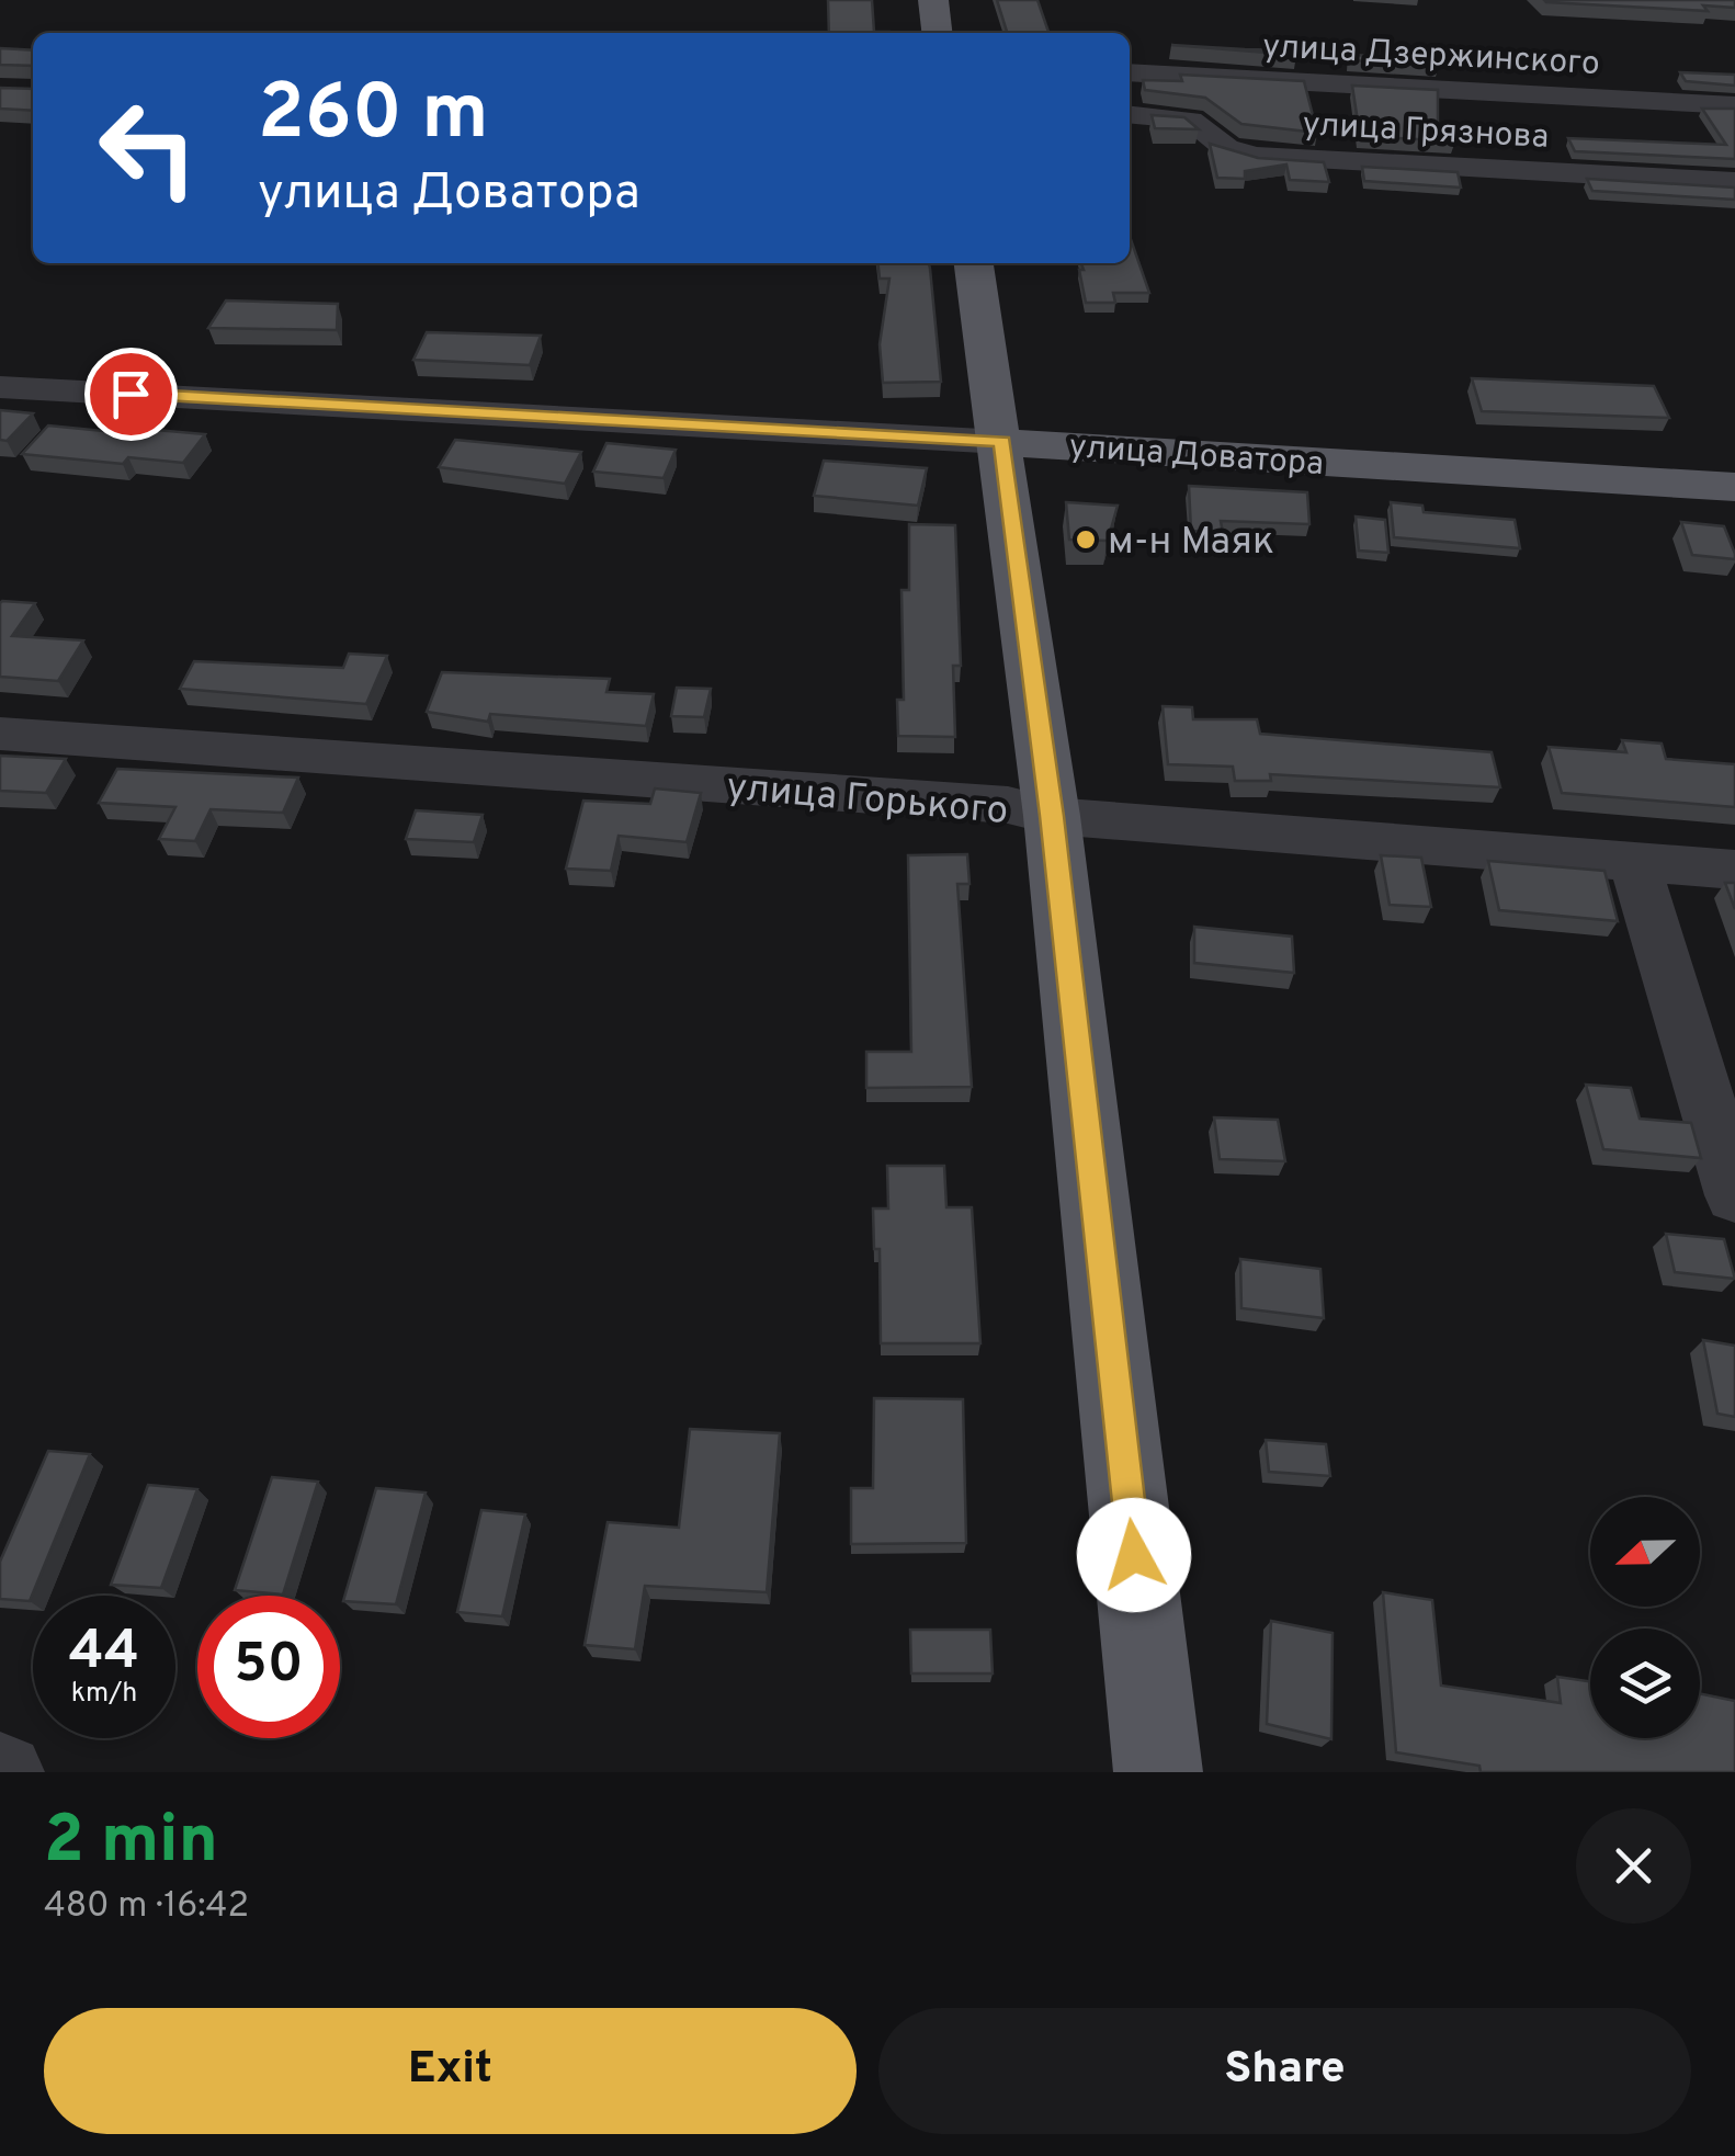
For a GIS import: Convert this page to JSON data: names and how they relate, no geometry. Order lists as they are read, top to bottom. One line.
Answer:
{"streets":{"main road":["улица Доватора"],"street":["улица Дзержинского","улица Грязнова","улица Горького"]},"places":["м-н Маяк"],"north":"left","page":{"turn":["260 m","улица Доватора"],"speed":"44 km/h","limit":"50","heading":["2 min","480 m · 16:42"],"buttons":["Exit","Share"]}}
